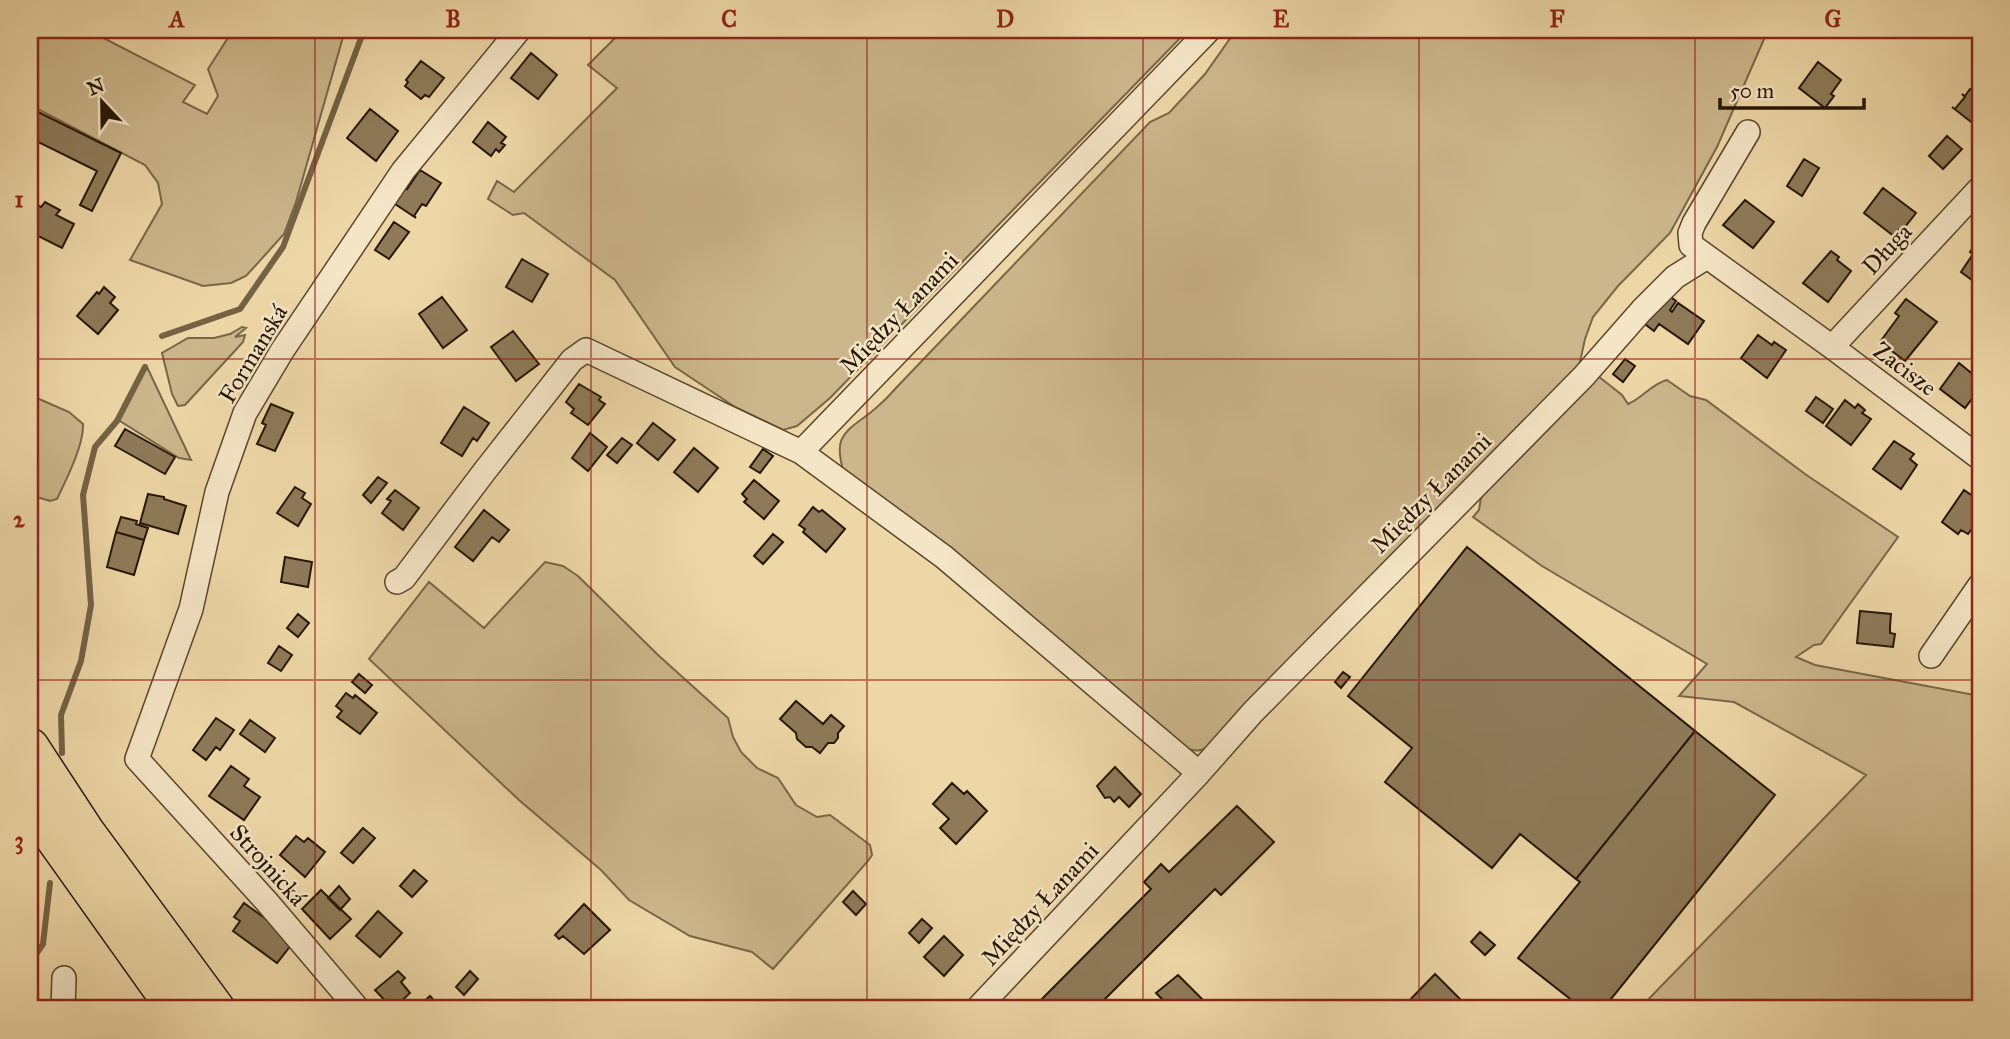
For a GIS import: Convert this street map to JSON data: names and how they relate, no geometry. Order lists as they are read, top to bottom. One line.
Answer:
{"streets":{"street":["Długa","Między Łanami","Formanská","Zacisze","Strojnická"]},"crossings":[["Długa","Zacisze"],["Formanská","Strojnická"]],"scale_bar":"50 m","north":"top","grid":{"columns":["A","B","C","D","E","F","G"],"rows":["1","2","3"]}}
